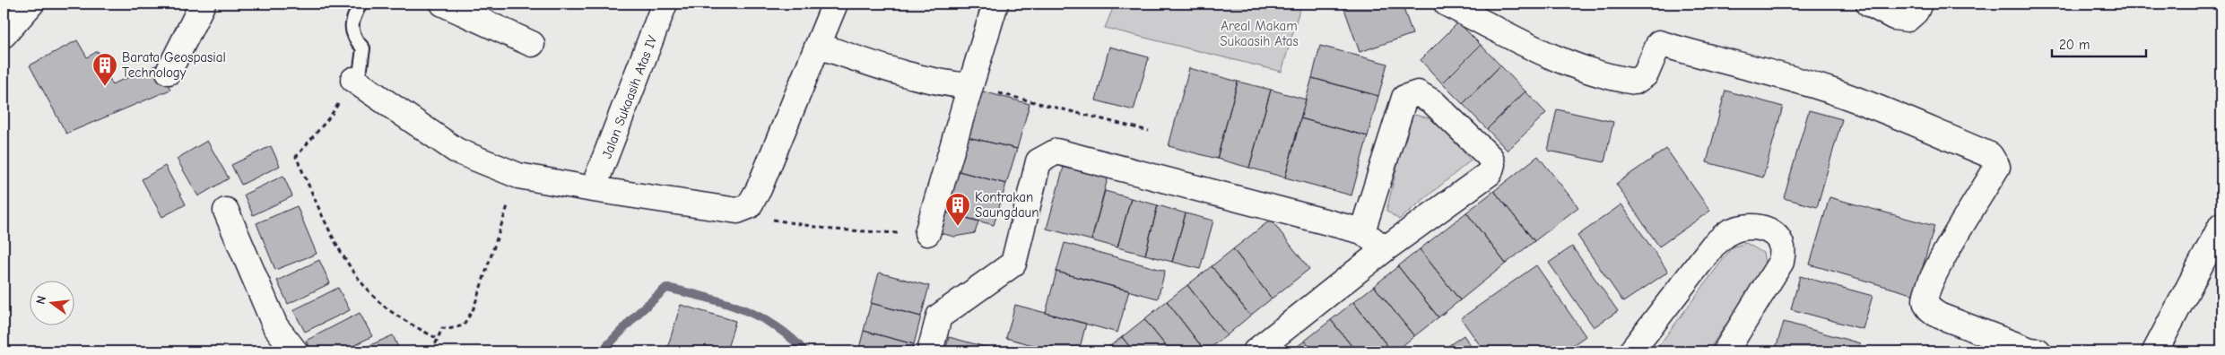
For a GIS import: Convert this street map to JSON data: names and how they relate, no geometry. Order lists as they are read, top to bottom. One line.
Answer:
{"streets":{"street":["Jalan Sukaasih Atas IV"]},"parks":["Areal Makam Sukaasih Atas"],"places":{"building":["Barata Geospasial Technology","Kontrakan Saungdaun"]},"scale_bar":"20 m","north":"left"}
